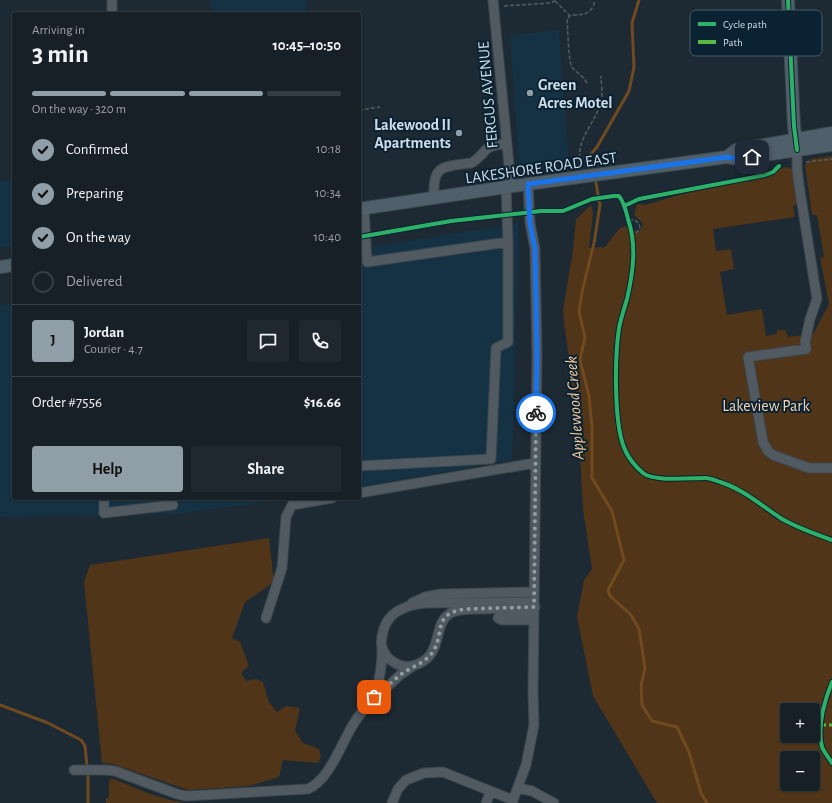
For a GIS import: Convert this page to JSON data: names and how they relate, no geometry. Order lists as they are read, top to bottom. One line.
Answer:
{"streets":{"main road":["LAKESHORE ROAD EAST"],"street":["FERGUS AVENUE"]},"crossings":[["FERGUS AVENUE","LAKESHORE ROAD EAST"]],"water":["Applewood Creek"],"parks":["Lakeview Park"],"places":["Green Acres Motel","Lakewood II Apartments"],"legend":["Cycle path","Path"],"page":{"heading":["3 min","Arriving in","10:45–10:50"],"panel":["Jordan","Courier · 4.7","Order #7556","$16.66"],"bar":"On the way · 320 m","list":[["Confirmed","10:18"],["Preparing","10:34"],["On the way","10:40"],"Delivered"],"round":"J","buttons":["Help","Share"],"map_buttons":["+","−"]}}
